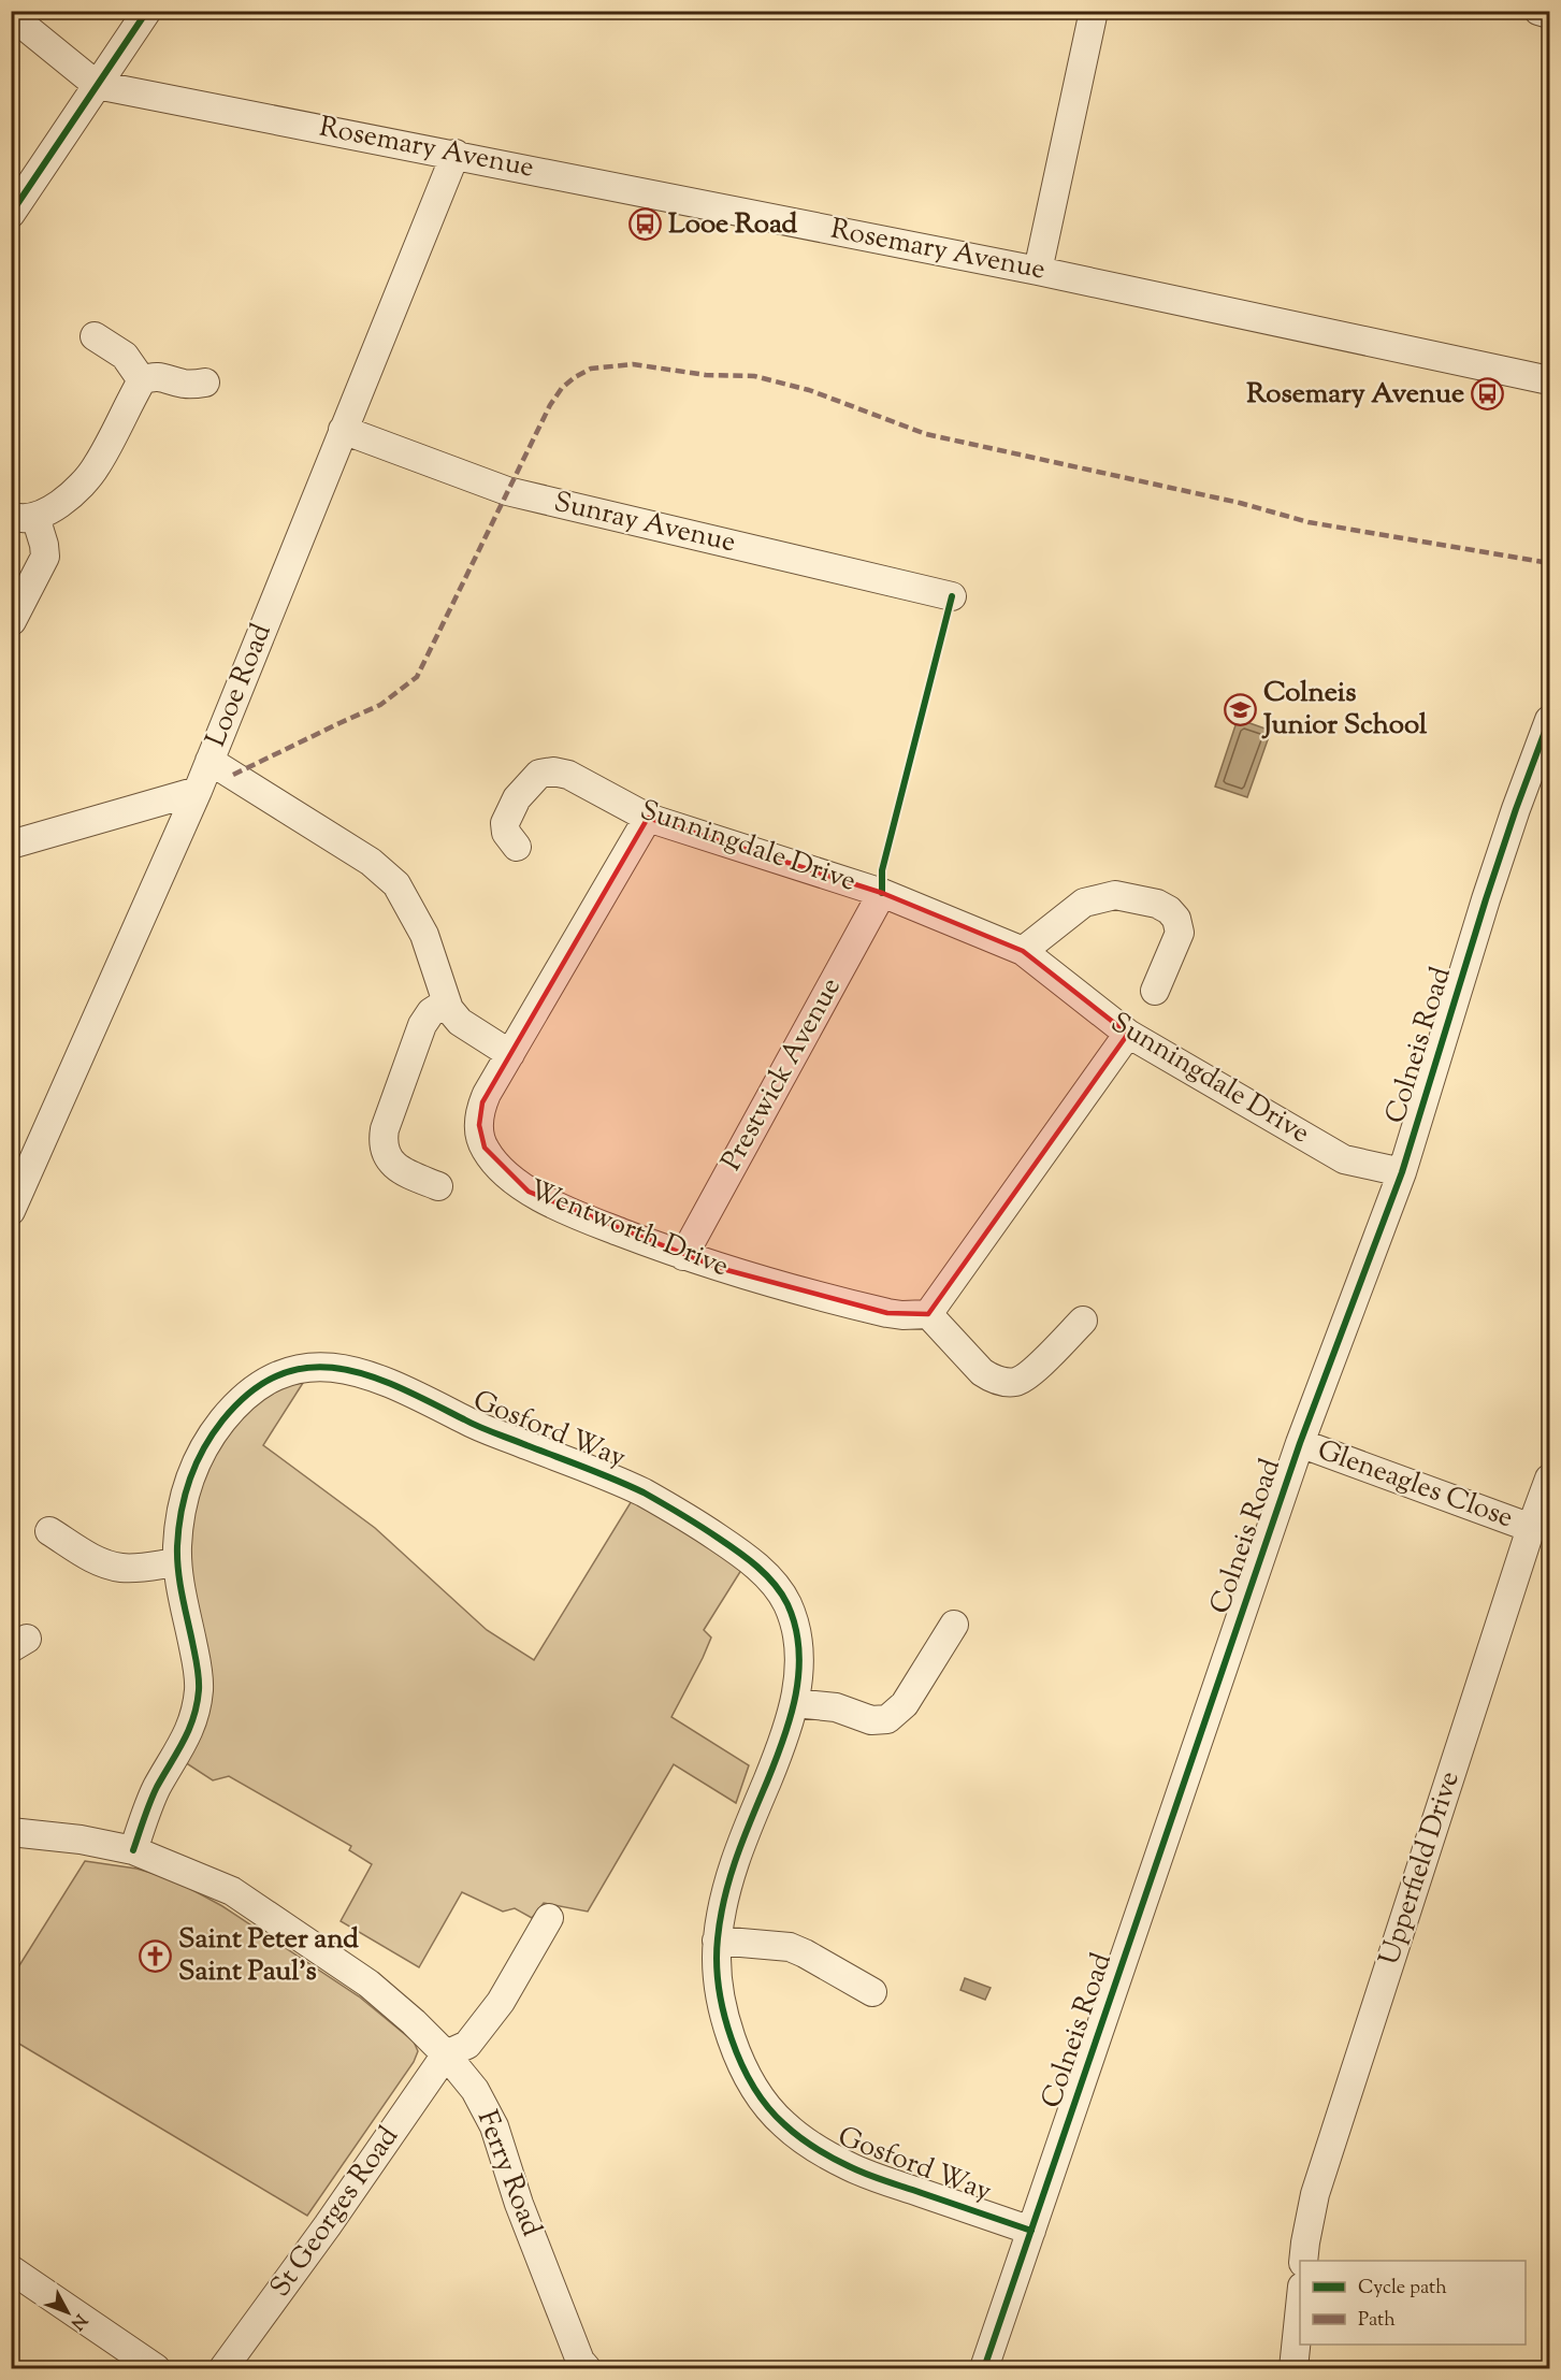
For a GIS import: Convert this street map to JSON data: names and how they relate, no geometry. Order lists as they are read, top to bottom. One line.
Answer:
{"streets":{"street":["Rosemary Avenue","Sunray Avenue","Looe Road","Sunningdale Drive","Colneis Road","Prestwick Avenue","Wentworth Drive","Gosford Way","Gleneagles Close","Upperfield Drive","Ferry Road","St Georges Road"]},"crossings":[["Rosemary Avenue","Looe Road"],["Sunray Avenue","Looe Road"],["Sunningdale Drive","Colneis Road"],["Sunningdale Drive","Prestwick Avenue"],["Sunningdale Drive","Wentworth Drive"],["Colneis Road","Gosford Way"],["Colneis Road","Gleneagles Close"],["Prestwick Avenue","Wentworth Drive"],["Gosford Way","Ferry Road"],["Gleneagles Close","Upperfield Drive"],["Ferry Road","St Georges Road"]],"places":{"bus stop":["Looe Road","Rosemary Avenue"],"school or university":["Colneis Junior School"],"church":["Saint Peter and Saint Paul's"]},"legend":["Cycle path","Path"],"north":"bottom right"}
